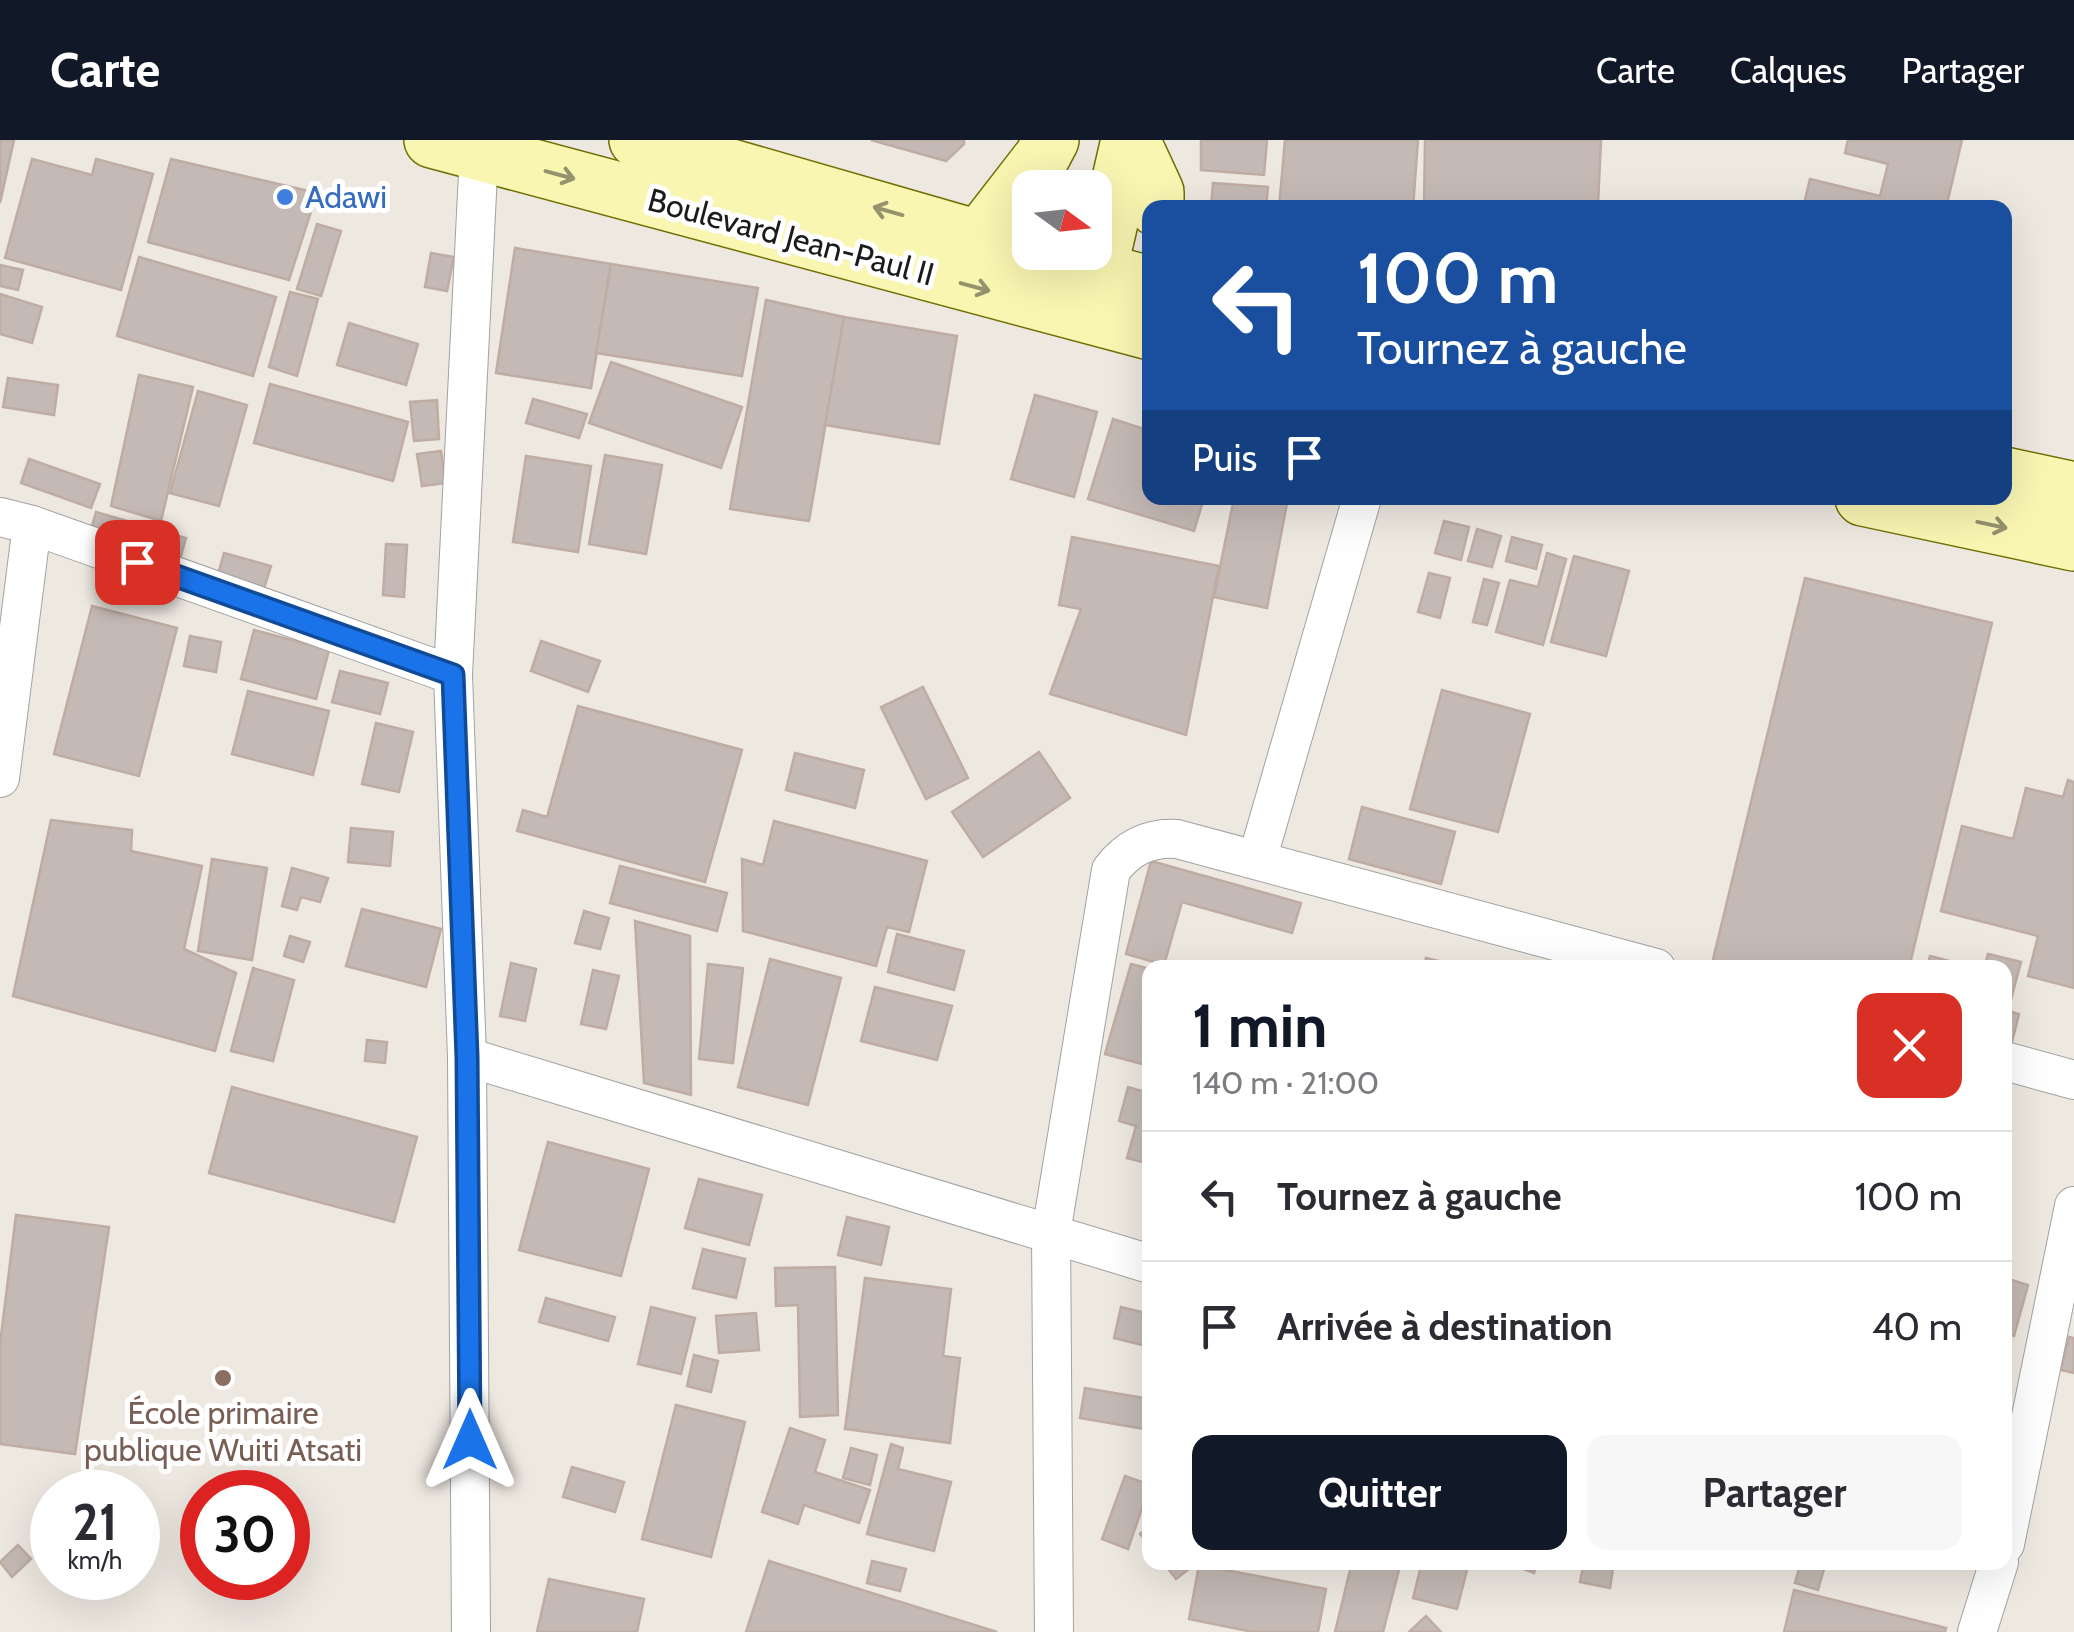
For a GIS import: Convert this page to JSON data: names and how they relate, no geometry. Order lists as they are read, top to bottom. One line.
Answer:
{"streets":{"main road":["Boulevard Jean-Paul II"]},"places":["Adawi","École primaire publique Wuiti Atsati"],"north":"right","page":{"header":"Carte","nav":["Carte","Calques","Partager"],"turn":["100 m","Tournez à gauche"],"then":"Puis","heading":["1 min","140 m · 21:00"],"list":[{"name":"Tournez à gauche","value":"100 m"},{"name":"Arrivée à destination","value":"40 m"}],"buttons":["Quitter","Partager"],"speed":"21 km/h","limit":"30"}}
